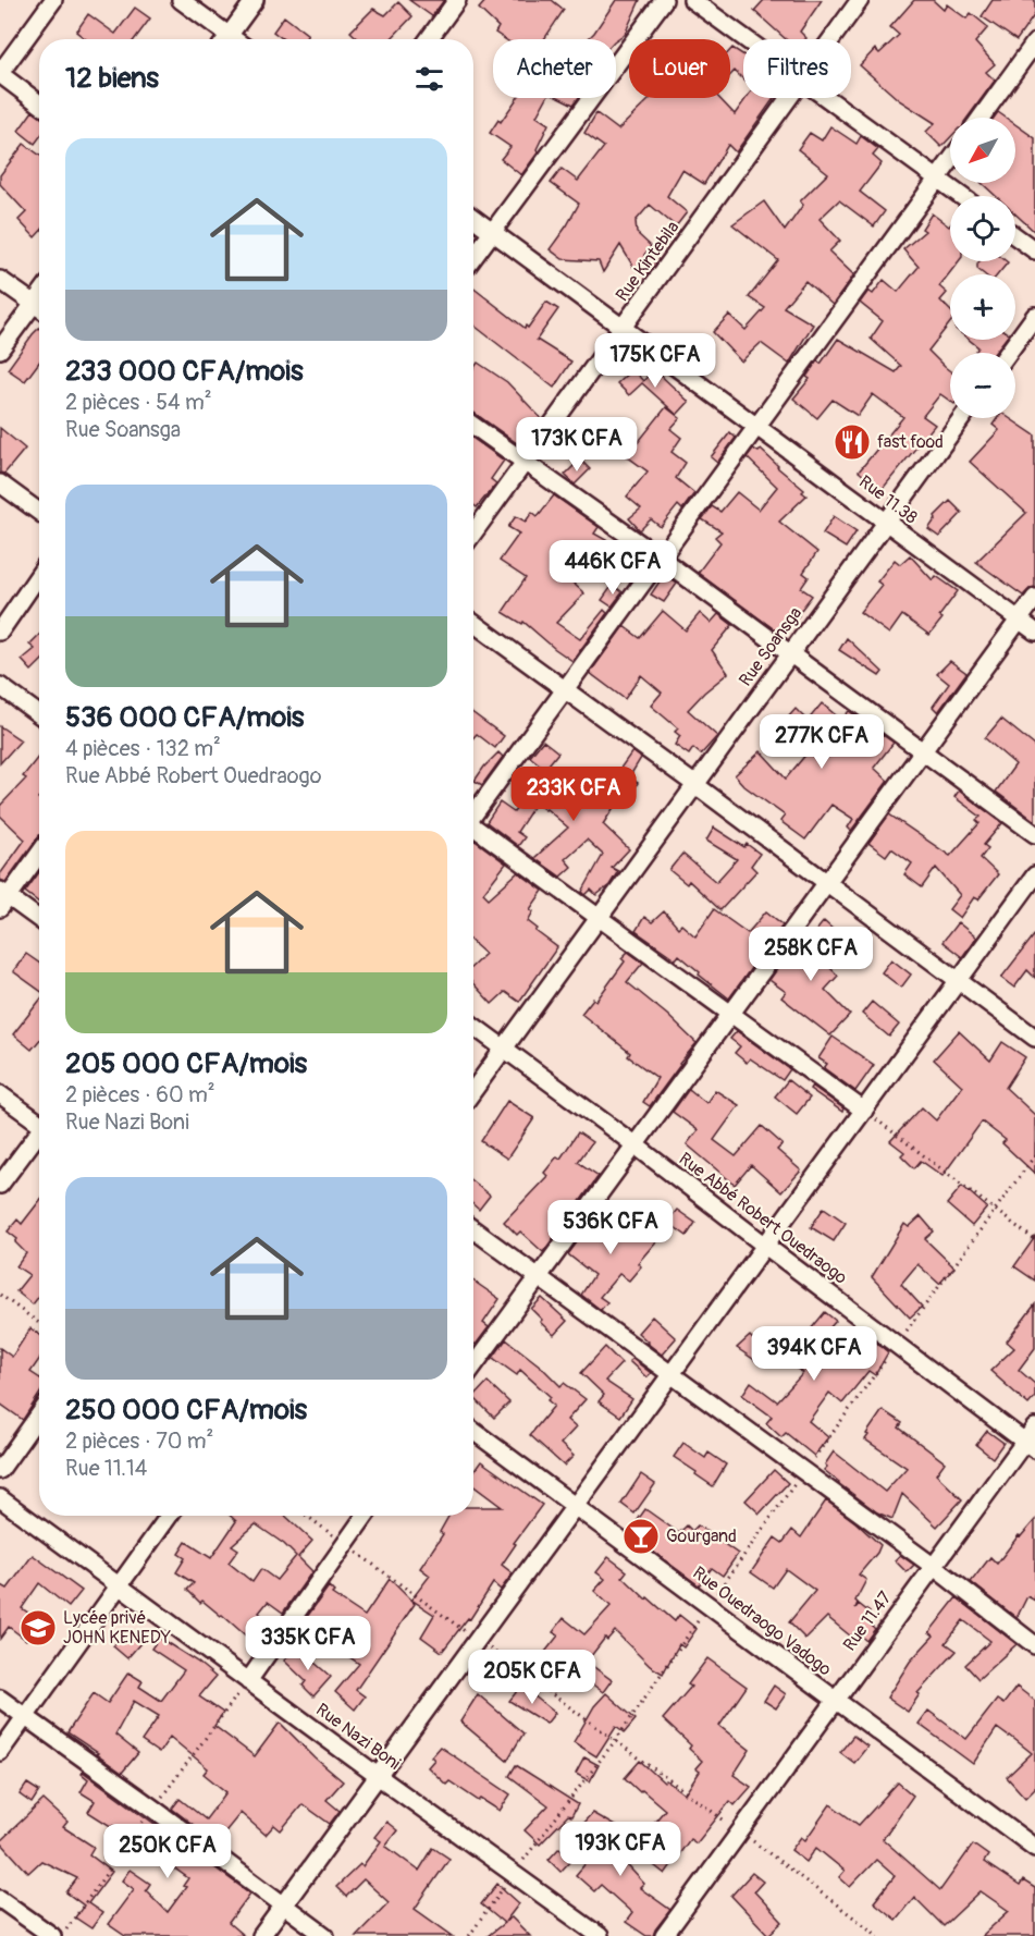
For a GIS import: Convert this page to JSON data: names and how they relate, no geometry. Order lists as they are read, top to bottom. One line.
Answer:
{"streets":{"street":["Rue Kintebila","Rue 11.38","Rue Soansga","Rue Abbé Robert Ouedraogo","Rue Ouedraogo Vadogo","Rue 11.47","Rue Nazi Boni"]},"crossings":[["Rue Kintebila","Rue 11.38"],["Rue 11.38","Rue Soansga"],["Rue Soansga","Rue Abbé Robert Ouedraogo"],["Rue Abbé Robert Ouedraogo","Rue 11.47"],["Rue Ouedraogo Vadogo","Rue 11.47"]],"places":{"restaurant":["fast food"],"bar":["Gourgand"],"school or university":["Lycée privé JOHN KENEDY"]},"north":"bottom left","page":{"chip":["Acheter","Louer","Filtres"],"heading":"12 biens","map_buttons":["+","−"],"list":[{"name":"233 000 CFA/mois","note":"2 pièces · 54 m² · Rue Soansga"},{"name":"536 000 CFA/mois","note":"4 pièces · 132 m² · Rue Abbé Robert Ouedraogo"},{"name":"205 000 CFA/mois","note":"2 pièces · 60 m² · Rue Nazi Boni"},{"name":"250 000 CFA/mois","note":"2 pièces · 70 m² · Rue 11.14"}],"price":["175K CFA","173K CFA","446K CFA","277K CFA","233K CFA","258K CFA","536K CFA","394K CFA","335K CFA","205K CFA","193K CFA","250K CFA"]}}
